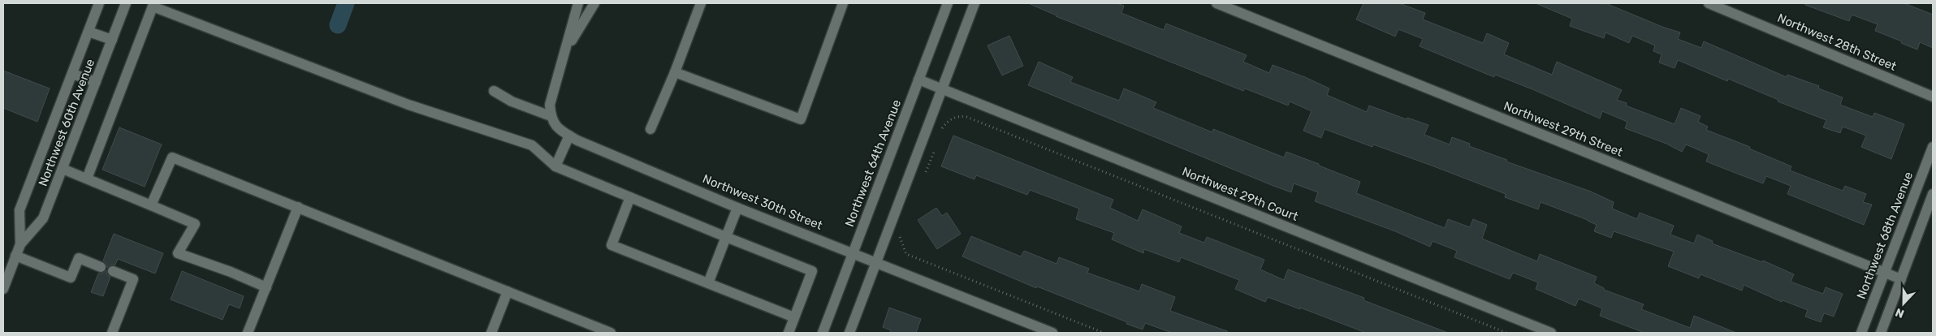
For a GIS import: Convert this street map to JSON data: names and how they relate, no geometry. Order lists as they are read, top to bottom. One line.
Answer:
{"streets":{"street":["Northwest 28th Street","Northwest 60th Avenue","Northwest 29th Street","Northwest 64th Avenue","Northwest 29th Court","Northwest 30th Street","Northwest 68th Avenue"]},"crossings":[["Northwest 29th Street","Northwest 68th Avenue"],["Northwest 64th Avenue","Northwest 29th Court"],["Northwest 64th Avenue","Northwest 30th Street"]],"north":"bottom"}
